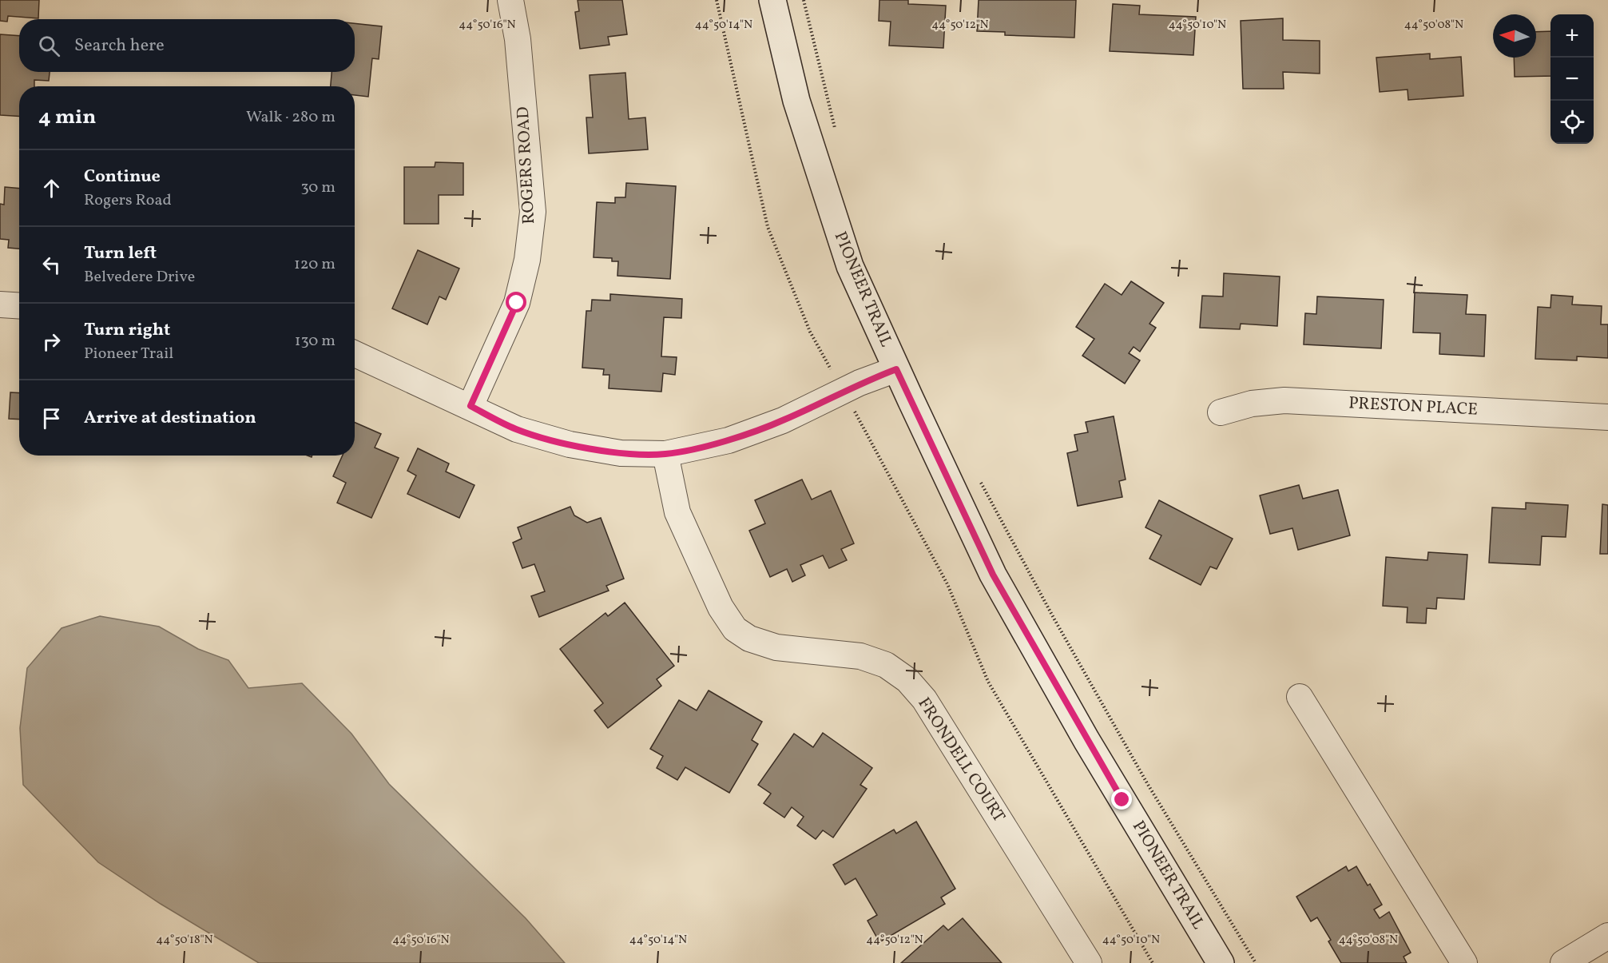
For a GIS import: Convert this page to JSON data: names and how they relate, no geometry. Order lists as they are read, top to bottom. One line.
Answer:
{"streets":{"main road":["PIONEER TRAIL"],"street":["ROGERS ROAD","PRESTON PLACE","FRONDELL COURT"]},"north":"left","page":{"map_buttons":["+","−"],"search":"Search here","heading":["4 min","Walk · 280 m"],"list":[["Continue","Rogers Road","30 m"],["Turn left","Belvedere Drive","120 m"],["Turn right","Pioneer Trail","130 m"],"Arrive at destination"]},"coordinates":["44°50'16\"N","44°50'14\"N","44°50'12\"N","44°50'10\"N","44°50'08\"N","44°50'18\"N"]}
